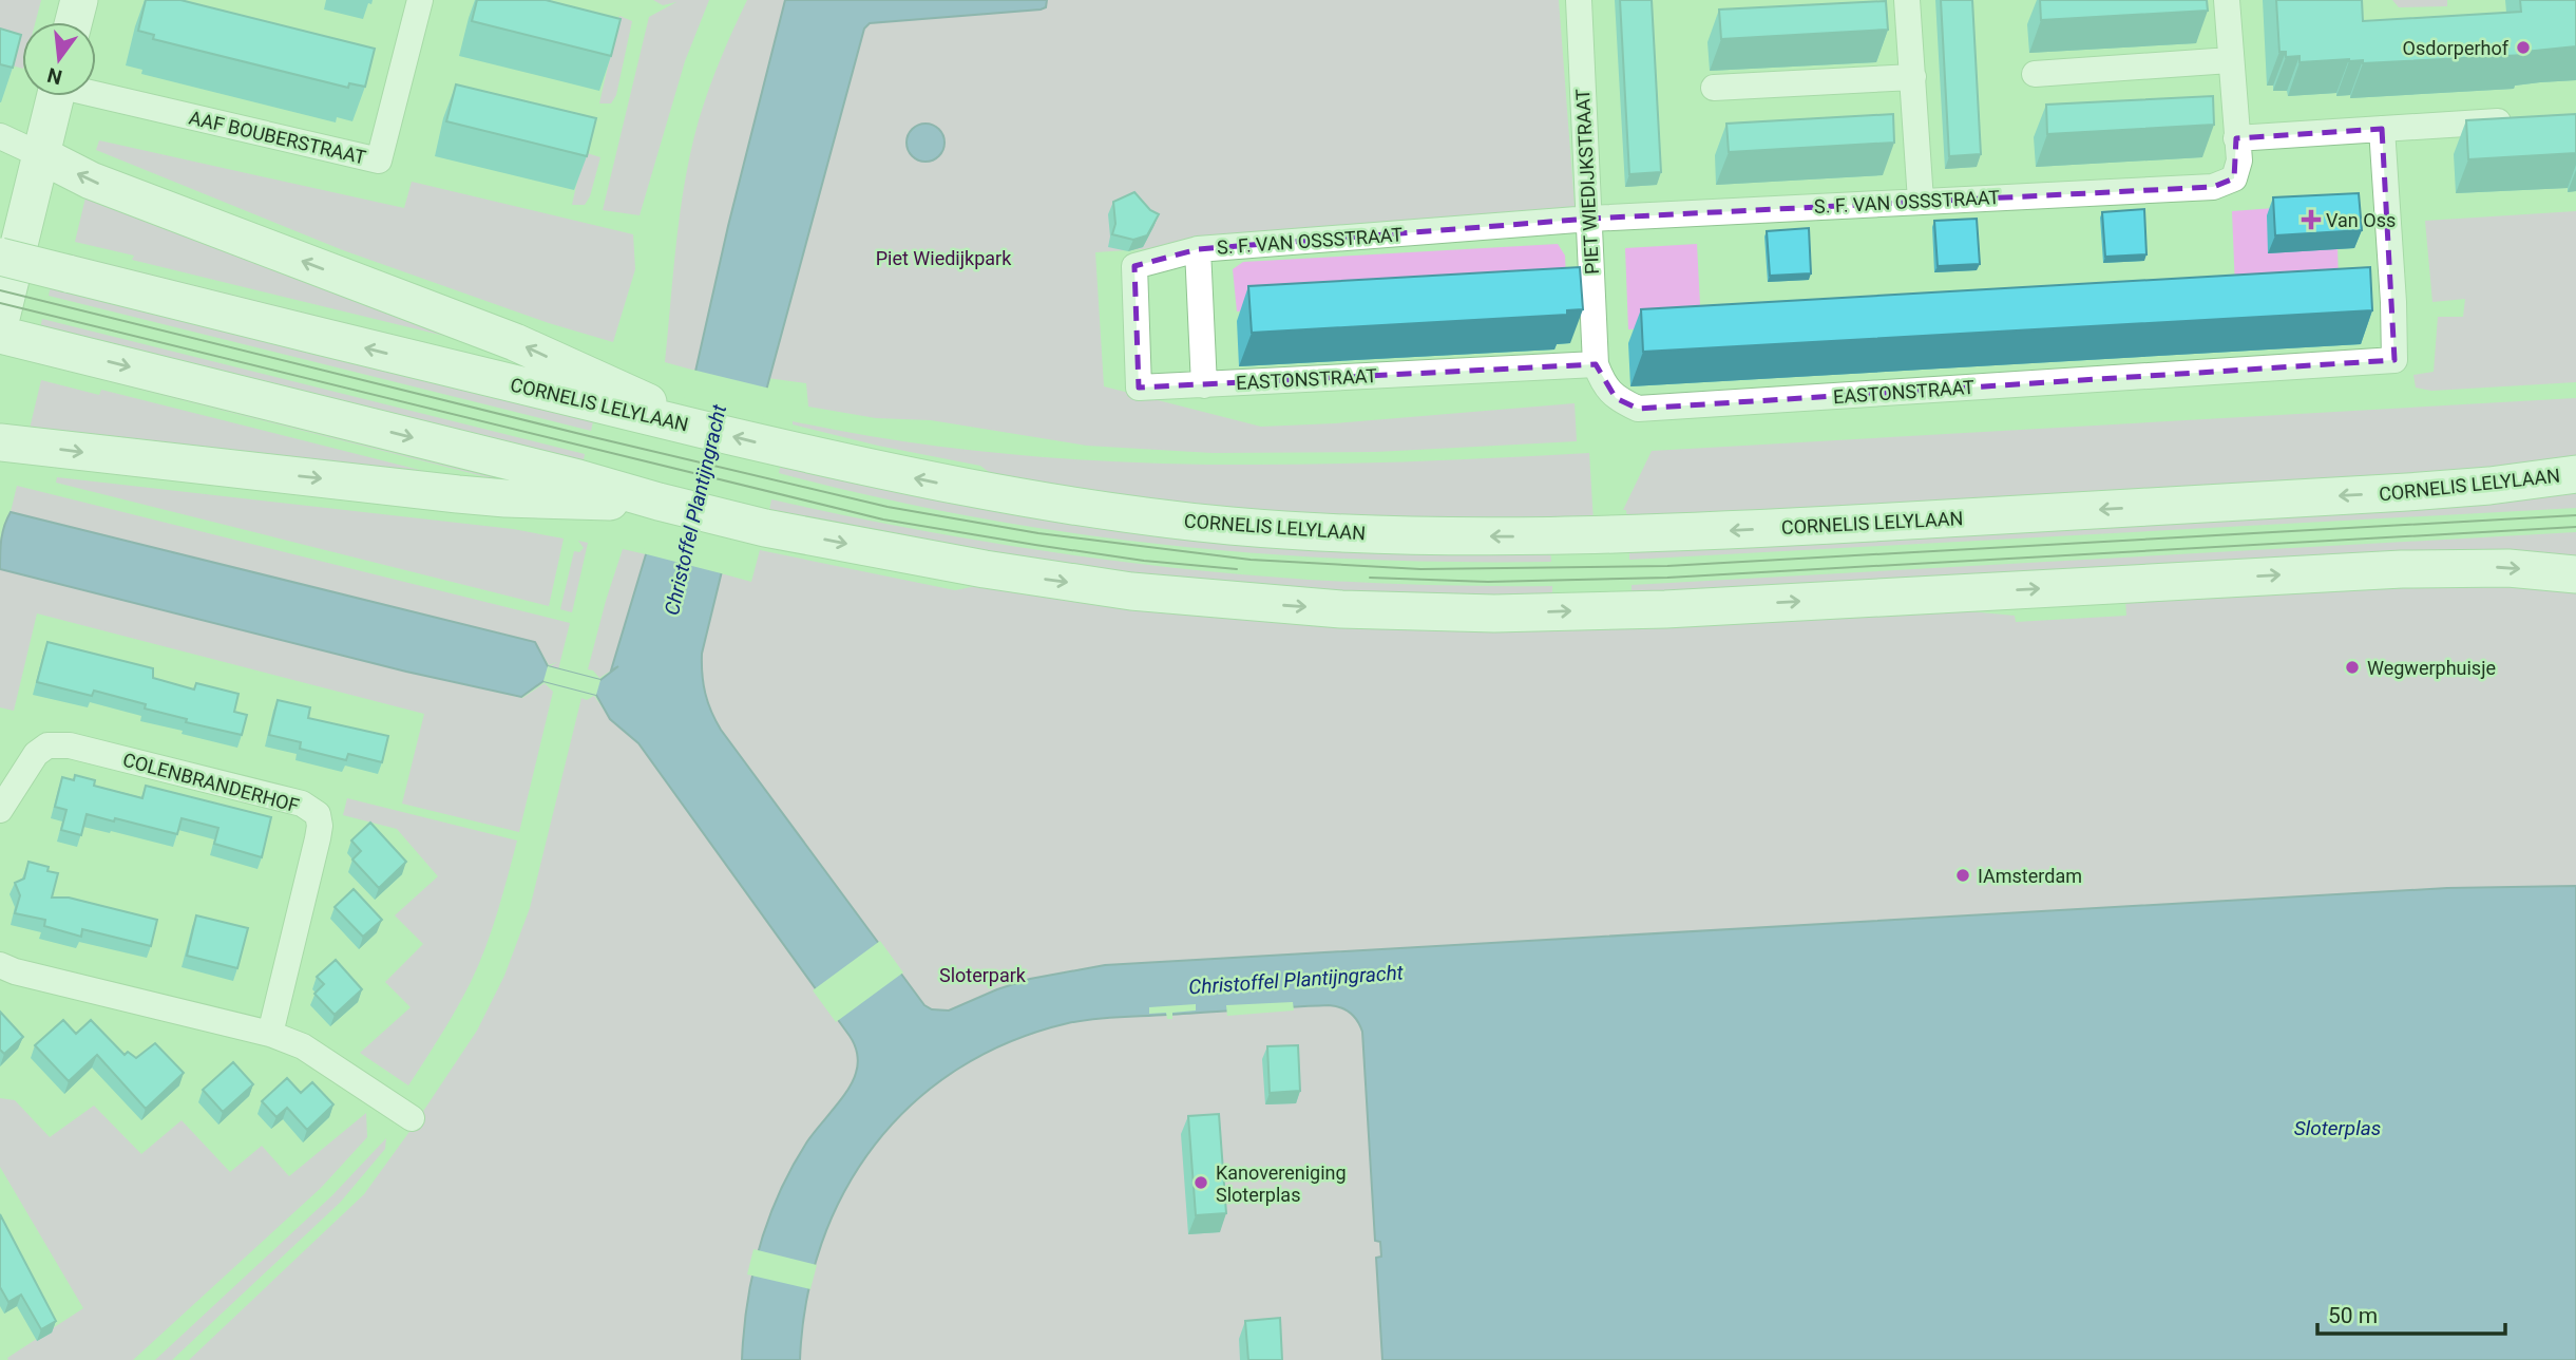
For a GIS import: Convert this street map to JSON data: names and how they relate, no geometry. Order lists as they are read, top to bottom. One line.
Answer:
{"streets":{"main road":["CORNELIS LELYLAAN"],"street":["AAF BOUBERSTRAAT","PIET WIEDIJKSTRAAT","S. F. VAN OSSSTRAAT","EASTONSTRAAT","COLENBRANDERHOF"]},"crossings":[["PIET WIEDIJKSTRAAT","S. F. VAN OSSSTRAAT"],["PIET WIEDIJKSTRAAT","EASTONSTRAAT"],["S. F. VAN OSSSTRAAT","EASTONSTRAAT"]],"water":["Christoffel Plantijngracht","Sloterplas"],"parks":["Piet Wiedijkpark","Sloterpark"],"places":{"other":["Osdorperhof","Wegwerphuisje","IAmsterdam","Kanovereniging Sloterplas"],"health":["Van Oss"]},"scale_bar":"50 m","north":"bottom"}
